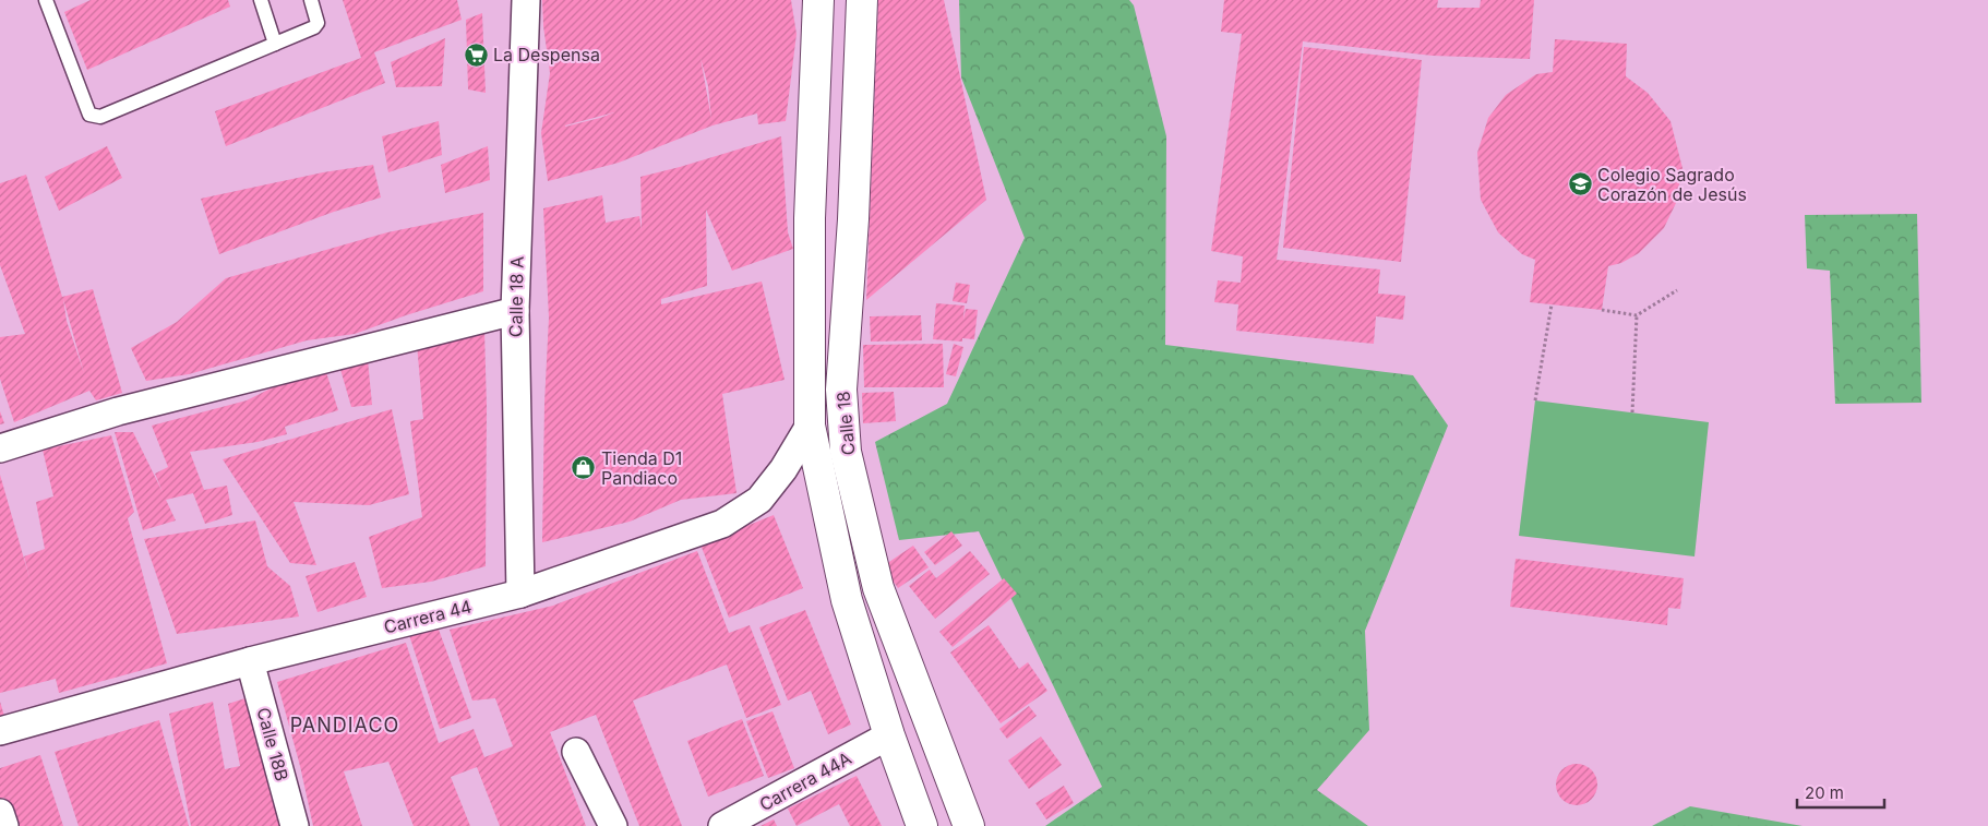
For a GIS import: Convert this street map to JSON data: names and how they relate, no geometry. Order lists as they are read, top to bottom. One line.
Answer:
{"streets":{"main road":["Calle 18"],"street":["Calle 18 A","Carrera 44","Calle 18B","Carrera 44A"]},"crossings":[["Calle 18 A","Carrera 44"],["Calle 18","Carrera 44"],["Calle 18","Carrera 44A"],["Carrera 44","Calle 18B"]],"districts":["PANDIACO"],"places":{"supermarket":["La Despensa"],"school or university":["Colegio Sagrado Corazón de Jesús"],"shop":["Tienda D1 Pandiaco"]},"scale_bar":"20 m"}
